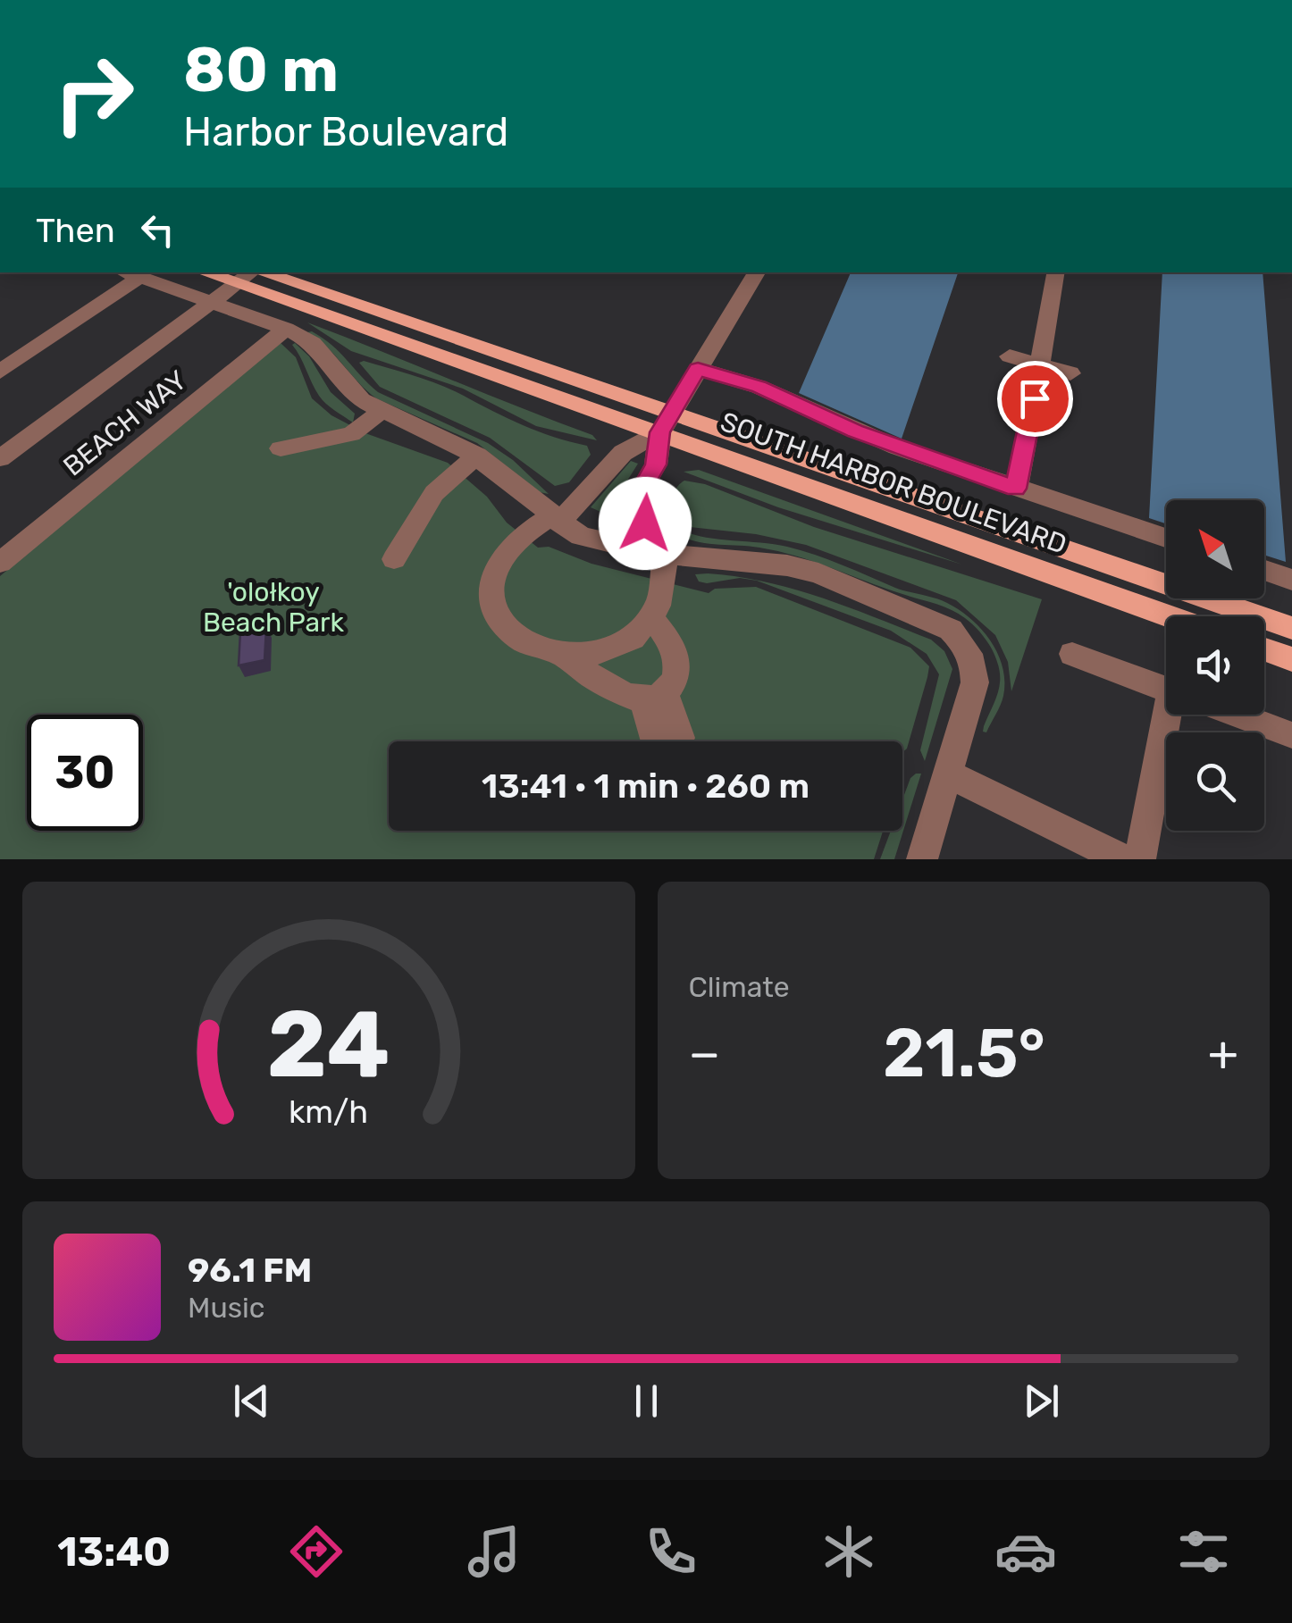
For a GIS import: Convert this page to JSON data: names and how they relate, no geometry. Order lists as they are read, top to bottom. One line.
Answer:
{"streets":{"main road":["SOUTH HARBOR BOULEVARD"],"street":["BEACH WAY"]},"parks":["'olołkoy Beach Park"],"north":"top left","page":{"turn":["80 m","Harbor Boulevard"],"then":"Then","limit":"30","trip":"13:41 · 1 min · 260 m","tile":"Climate","heat":["−","21.5°","+"],"song":["96.1 FM","Music"],"tabs":"13:40","gauge":["24","km/h"]}}
